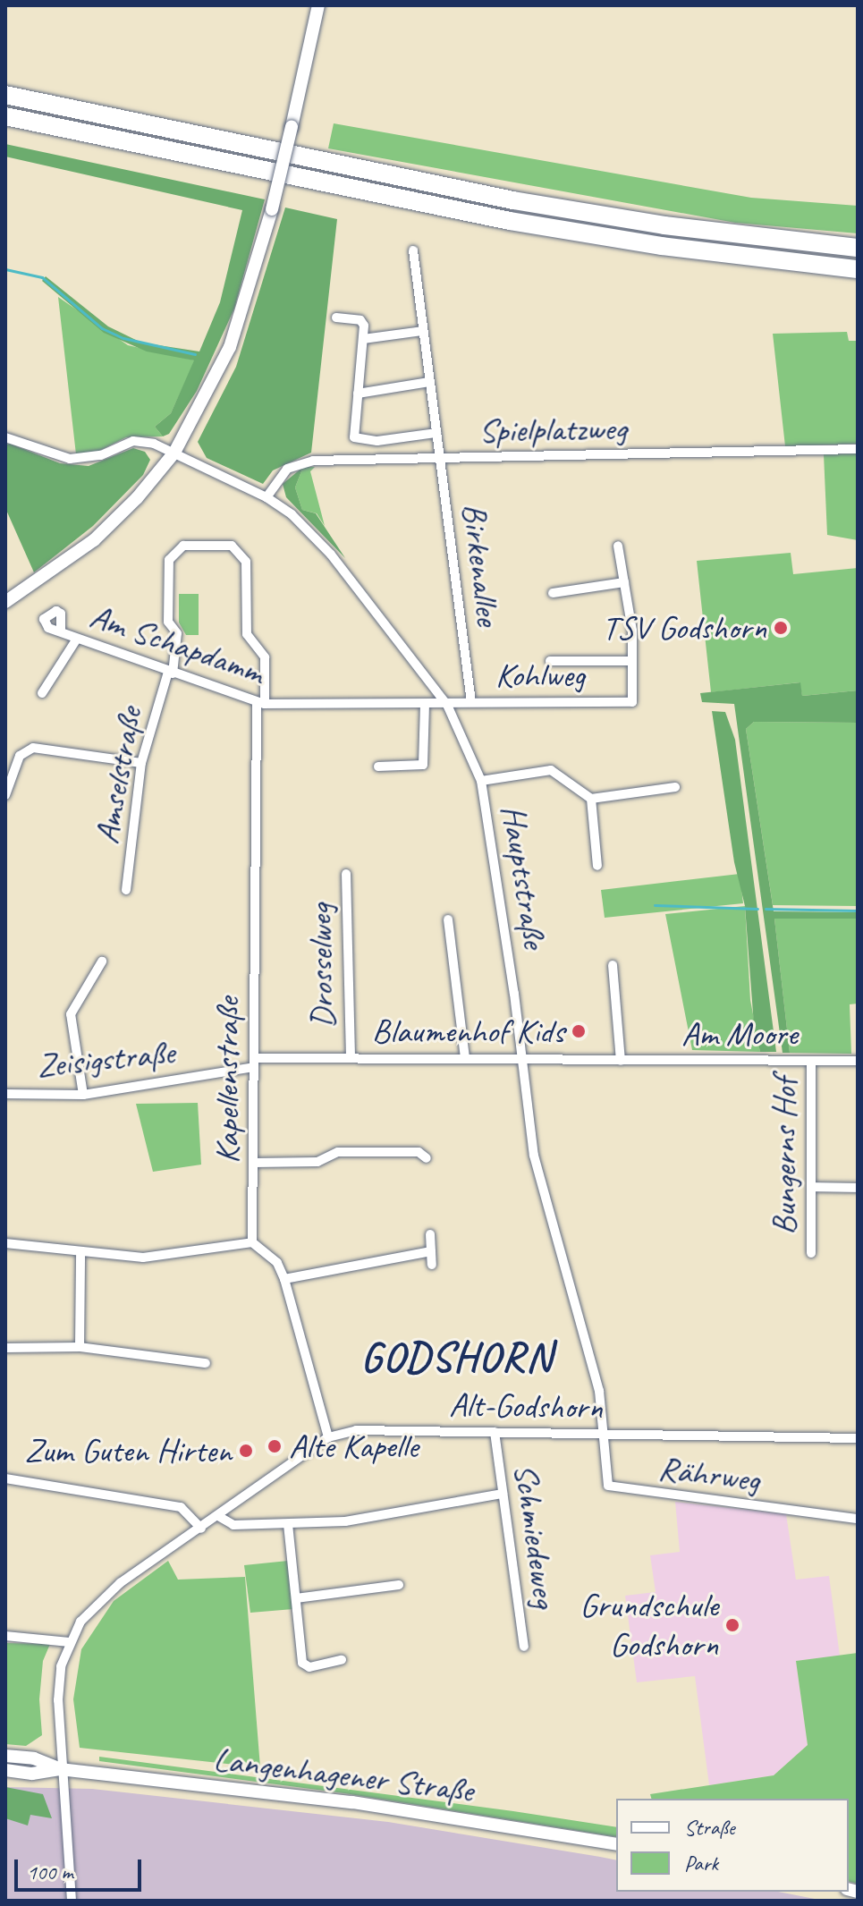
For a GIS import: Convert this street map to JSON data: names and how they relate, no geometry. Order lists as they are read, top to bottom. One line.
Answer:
{"streets":{"street":["Spielplatzweg","Birkenallee","Am Schapdamm","Kohlweg","Amselstraße","Hauptstraße","Drosselweg","Am Moore","Zeisigstraße","Kapellenstraße","Bungerns Hof","Alt-Godshorn","Rährweg","Schmiedeweg","Langenhagener Straße"]},"crossings":[["Spielplatzweg","Birkenallee"],["Spielplatzweg","Hauptstraße"],["Birkenallee","Kohlweg"],["Am Schapdamm","Kohlweg"],["Am Schapdamm","Amselstraße"],["Am Schapdamm","Hauptstraße"],["Am Schapdamm","Kapellenstraße"],["Kohlweg","Hauptstraße"],["Amselstraße","Kapellenstraße"],["Hauptstraße","Am Moore"],["Hauptstraße","Alt-Godshorn"],["Hauptstraße","Rährweg"],["Drosselweg","Am Moore"],["Am Moore","Zeisigstraße"],["Am Moore","Kapellenstraße"],["Am Moore","Bungerns Hof"],["Zeisigstraße","Kapellenstraße"],["Alt-Godshorn","Rährweg"],["Alt-Godshorn","Schmiedeweg"],["Alt-Godshorn","Langenhagener Straße"]],"districts":["GODSHORN"],"places":["TSV Godshorn","Blaumenhof Kids","Alte Kapelle","Zum Guten Hirten","Grundschule Godshorn"],"legend":["Straße","Park"],"scale_bar":"100 m"}
